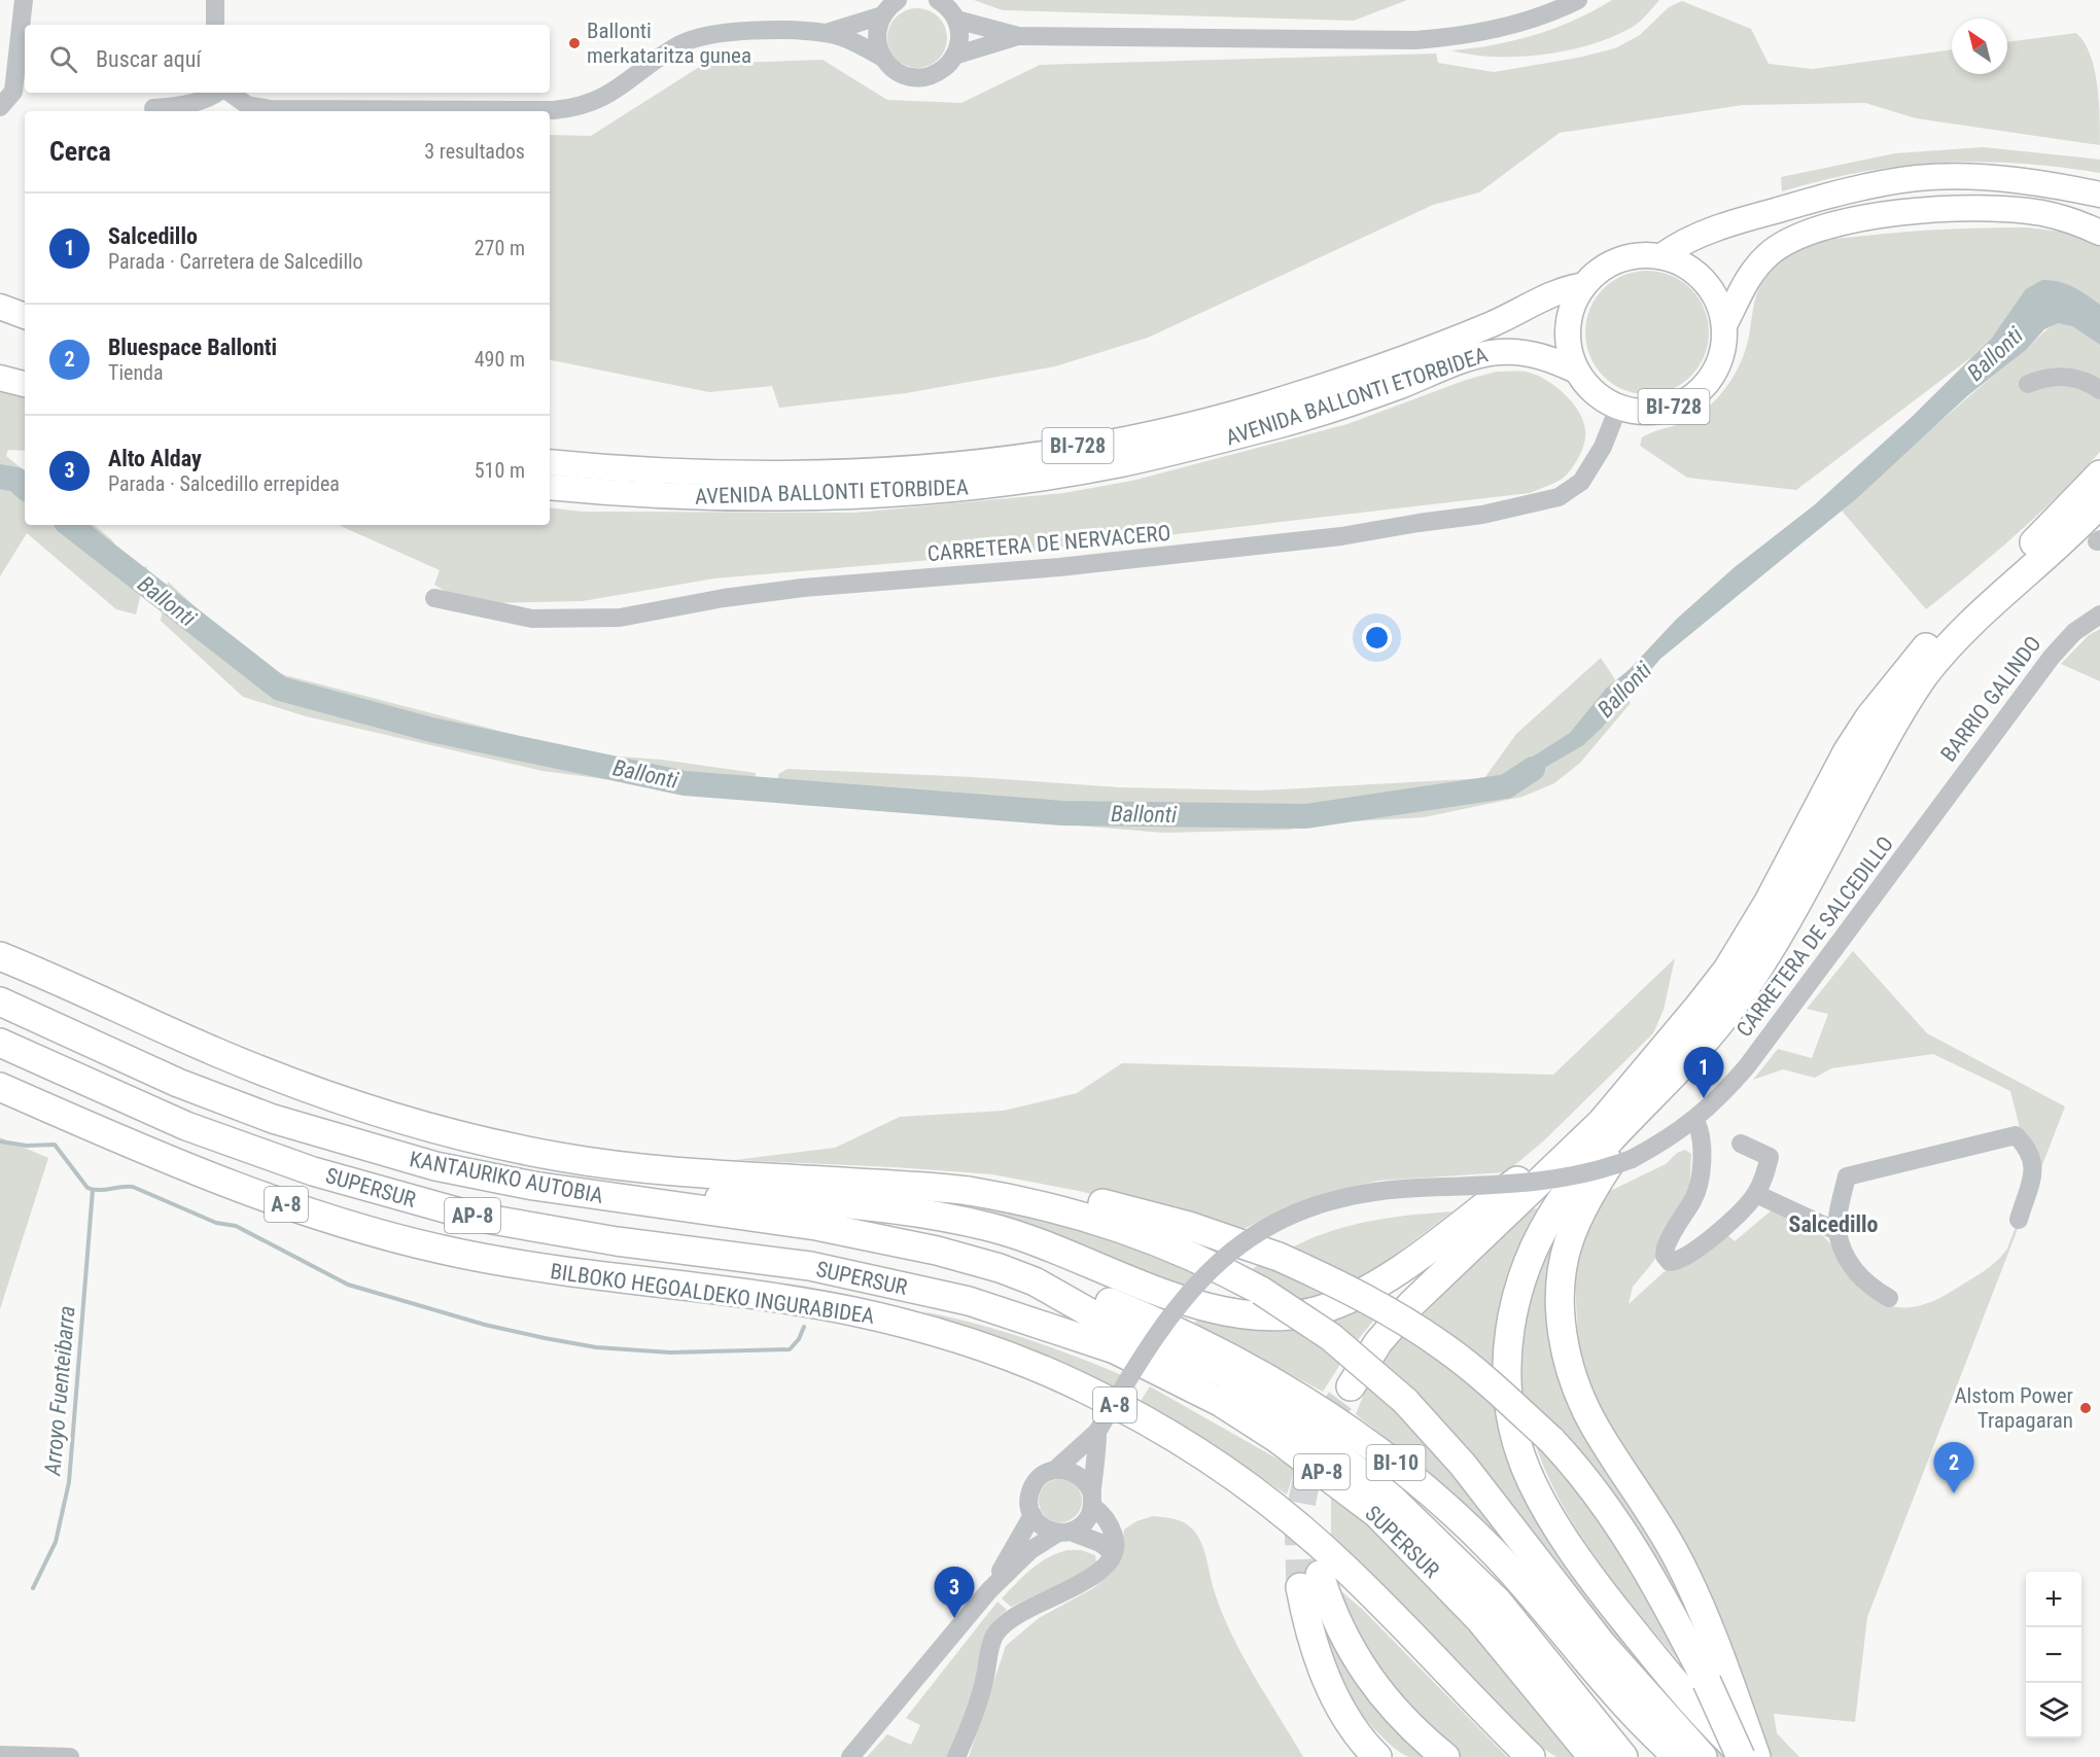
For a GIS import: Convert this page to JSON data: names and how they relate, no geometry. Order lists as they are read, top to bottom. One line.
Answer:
{"streets":{"highway":["KANTAURIKO AUTOBIA","SUPERSUR","A-8","AP-8","BILBOKO HEGOALDEKO INGURABIDEA","BI-10"],"main road":["AVENIDA BALLONTI ETORBIDEA","BI-728"],"street":["CARRETERA DE NERVACERO","BARRIO GALINDO","CARRETERA DE SALCEDILLO"]},"crossings":[["AVENIDA BALLONTI ETORBIDEA","BI-728"],["AVENIDA BALLONTI ETORBIDEA","CARRETERA DE NERVACERO"],["BI-728","CARRETERA DE NERVACERO"],["BARRIO GALINDO","CARRETERA DE SALCEDILLO"],["KANTAURIKO AUTOBIA","SUPERSUR"],["KANTAURIKO AUTOBIA","BI-10"],["SUPERSUR","BI-10"]],"districts":["Salcedillo"],"water":["Ballonti","Arroyo Fuenteibarra"],"places":["Ballonti merkataritza gunea","Alstom Power Trapagaran"],"north":"top left","page":{"search":"Buscar aquí","heading":["Cerca","3 resultados"],"list":[{"mark":"1","name":"Salcedillo","note":"Parada · Carretera de Salcedillo","value":"270 m"},{"mark":"2","name":"Bluespace Ballonti","note":"Tienda","value":"490 m"},{"mark":"3","name":"Alto Alday","note":"Parada · Salcedillo errepidea","value":"510 m"}],"pins":["1","2","3"],"map_buttons":["+","−"]}}
